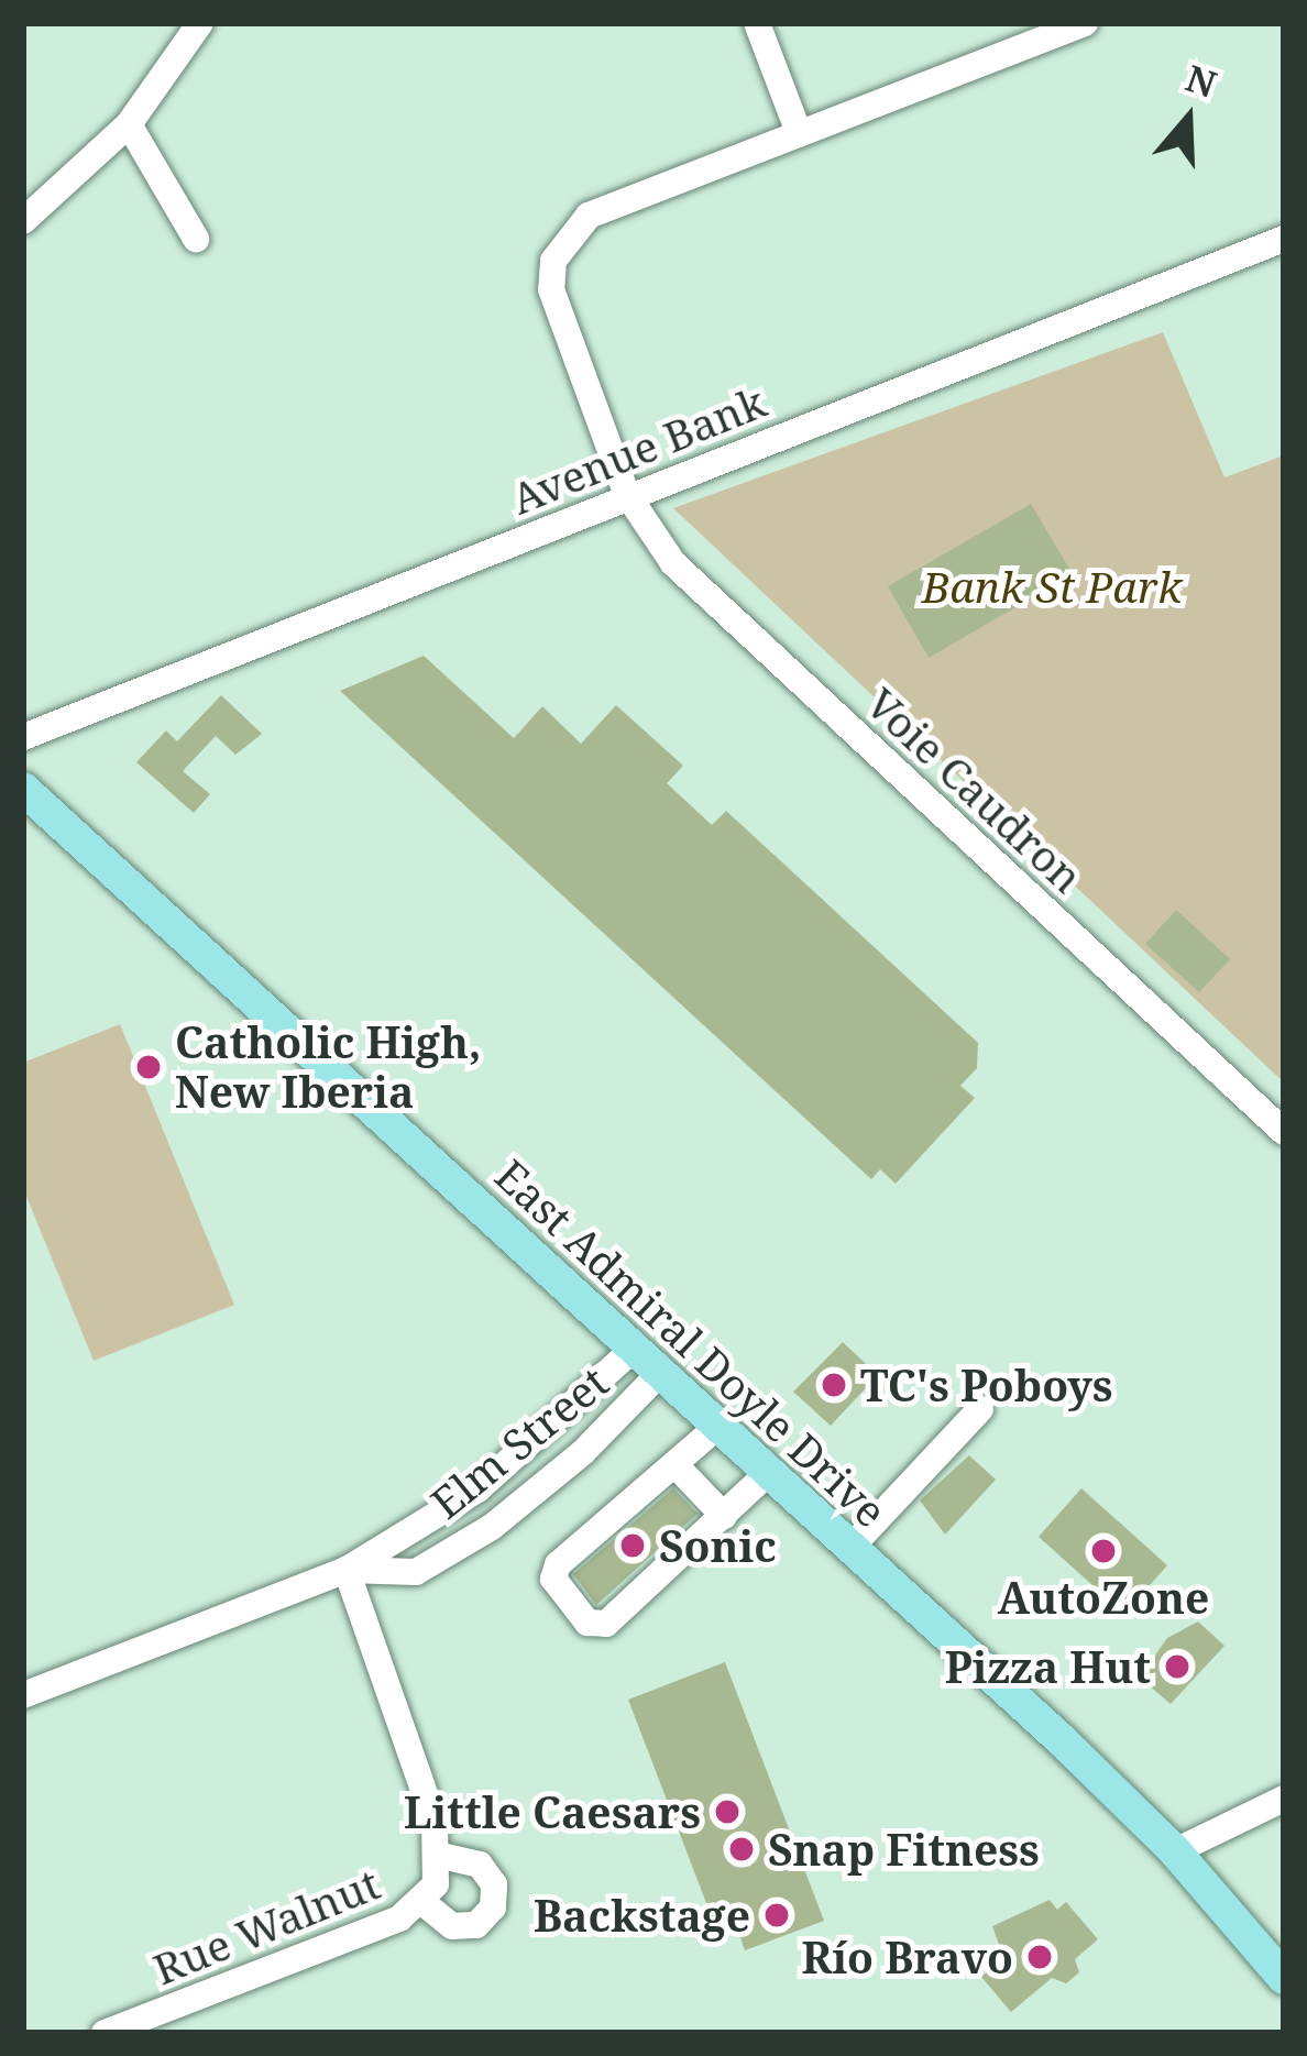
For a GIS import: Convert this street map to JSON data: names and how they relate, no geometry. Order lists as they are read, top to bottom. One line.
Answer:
{"streets":{"main road":["East Admiral Doyle Drive"],"street":["Avenue Bank","Voie Caudron","Elm Street","Rue Walnut"]},"crossings":[["Avenue Bank","Voie Caudron"],["East Admiral Doyle Drive","Elm Street"]],"parks":["Bank St Park"],"places":["Catholic High, New Iberia","TC's Poboys","Sonic","AutoZone","Pizza Hut","Little Caesars","Snap Fitness","Backstage","Río Bravo"],"north":"top"}
